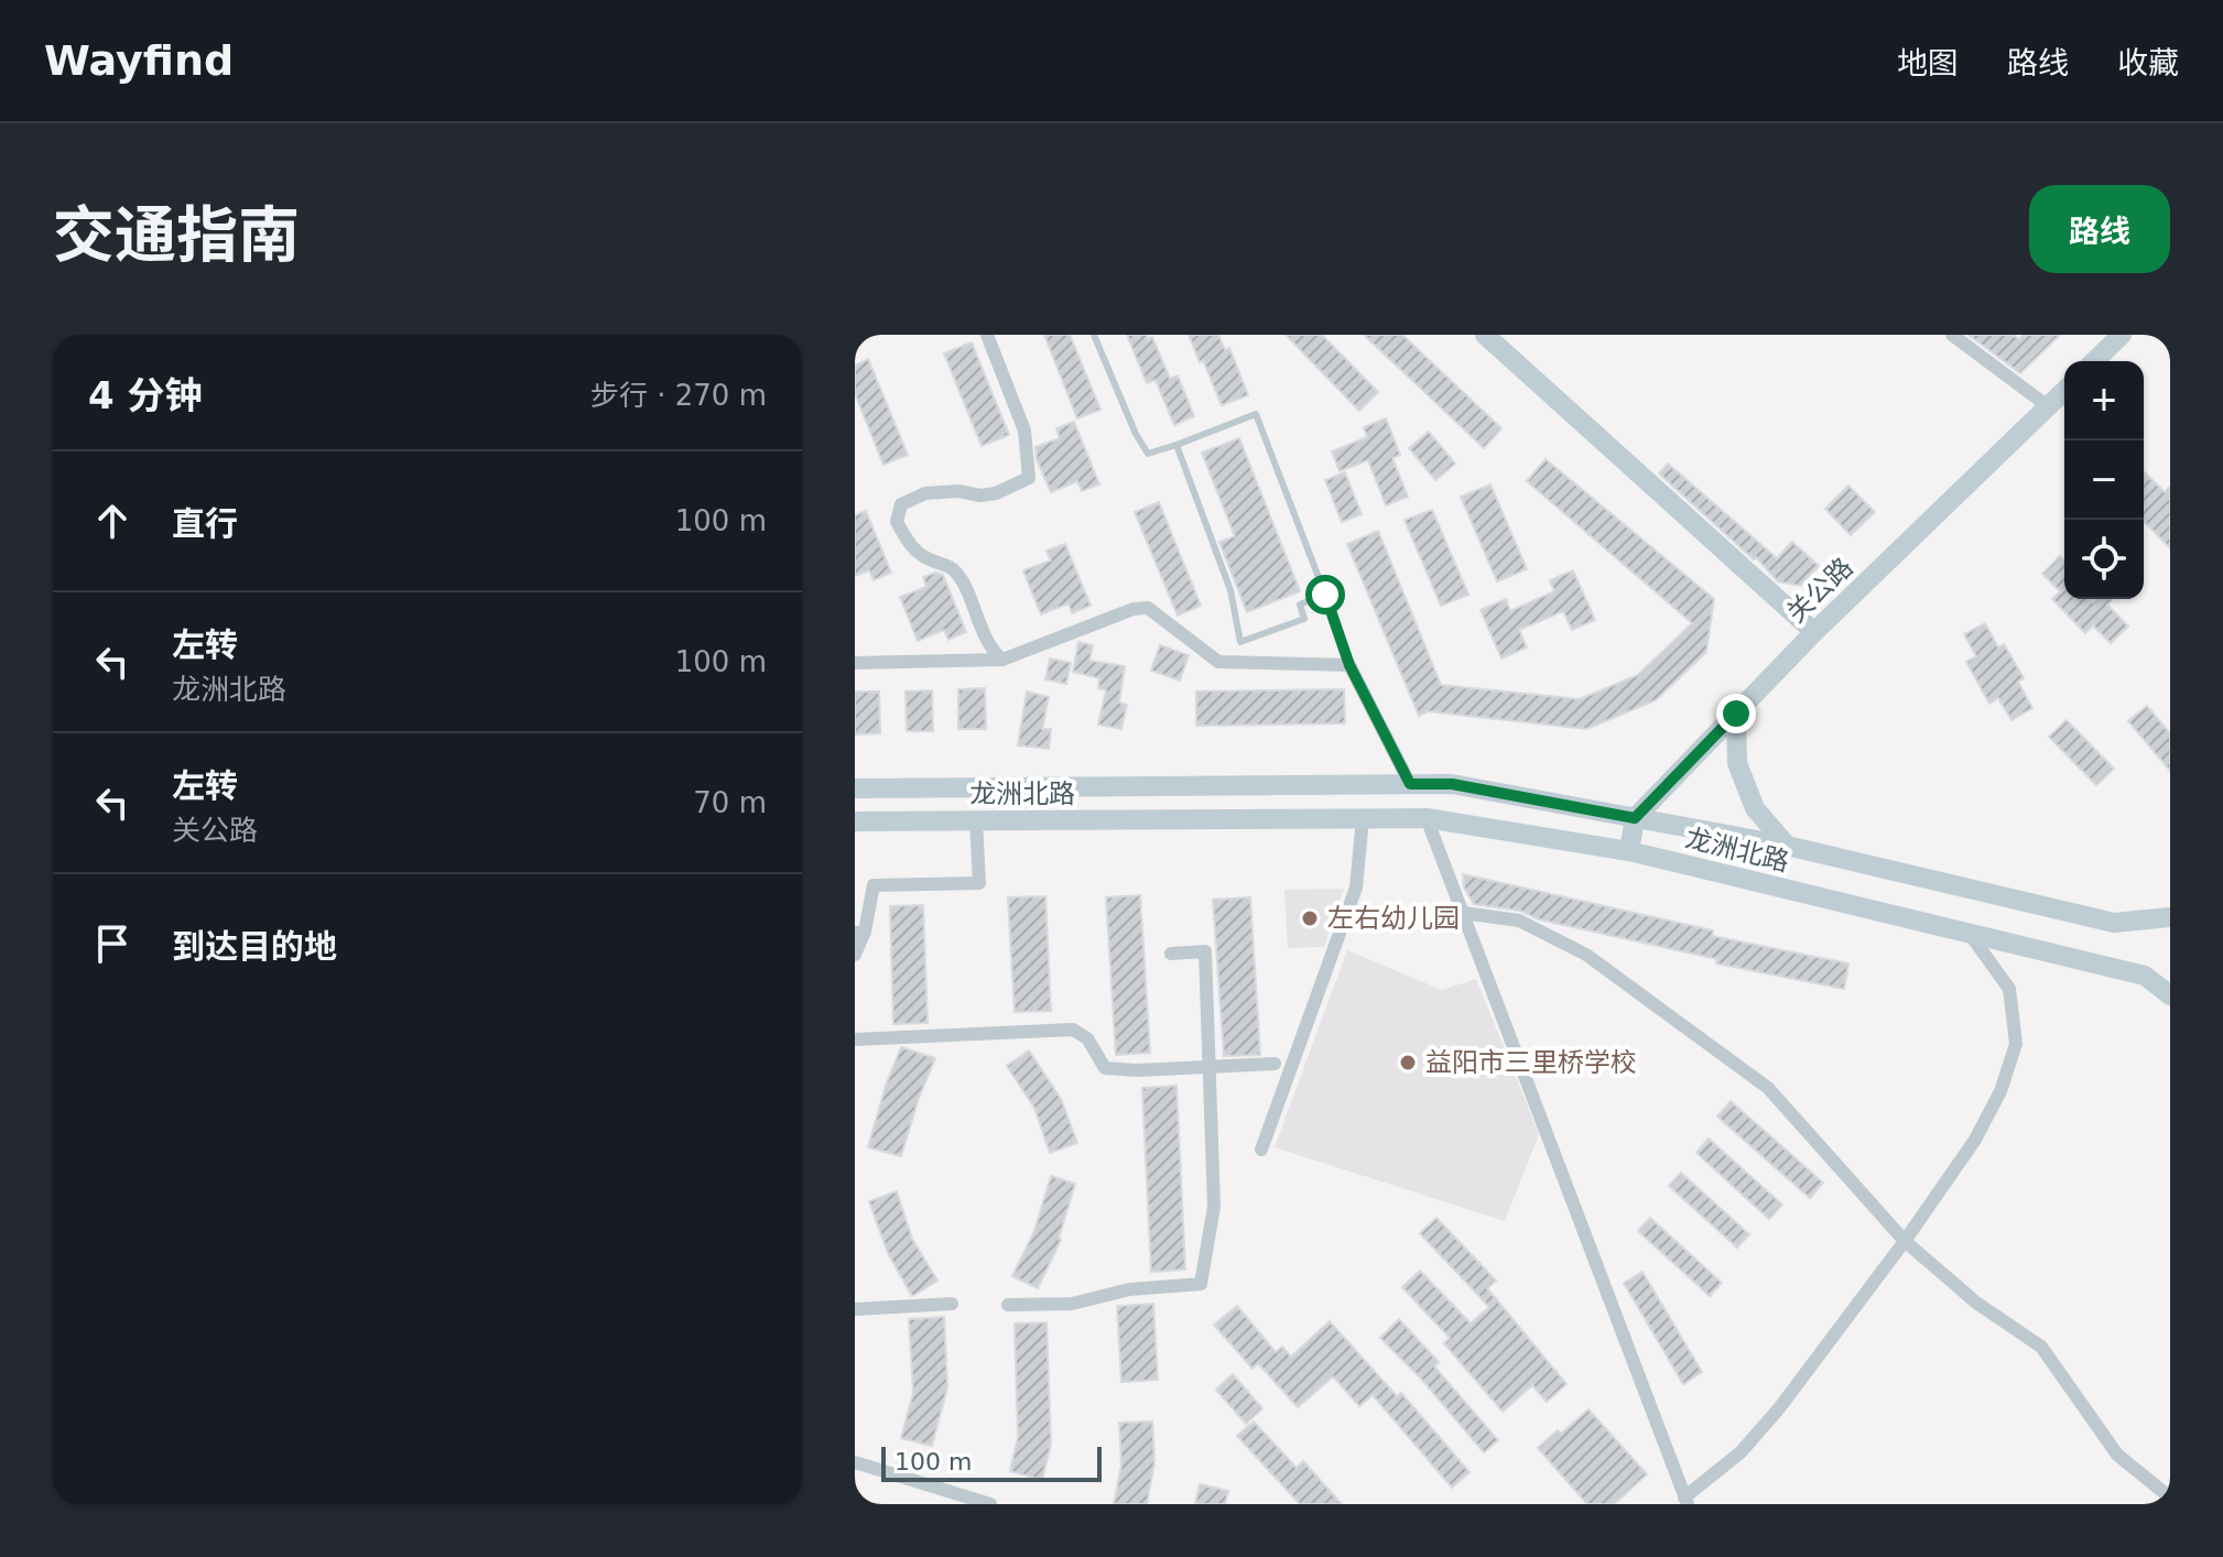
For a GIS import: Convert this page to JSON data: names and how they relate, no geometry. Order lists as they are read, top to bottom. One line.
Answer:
{"streets":{"main road":["关公路","龙洲北路"]},"crossings":[["关公路","龙洲北路"]],"places":["左右幼儿园","益阳市三里桥学校"],"scale_bar":"100 m","page":{"header":"Wayfind","nav":["地图","路线","收藏"],"title":"交通指南","buttons":"路线","heading":["4 分钟","步行 · 270 m"],"map_buttons":["+","−"],"list":[["直行","100 m"],["左转","龙洲北路","100 m"],["左转","关公路","70 m"],"到达目的地"],"scale":"100 m"}}
